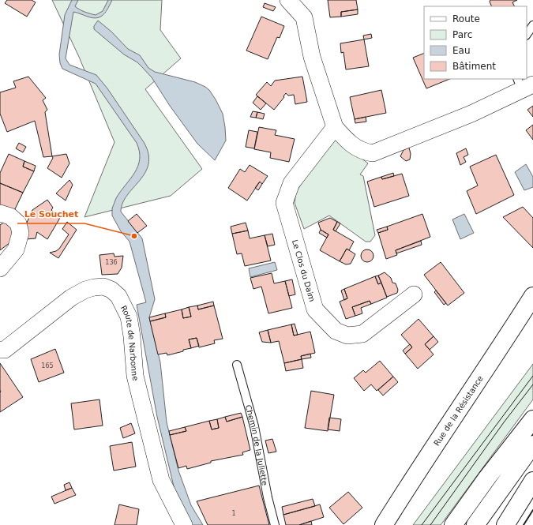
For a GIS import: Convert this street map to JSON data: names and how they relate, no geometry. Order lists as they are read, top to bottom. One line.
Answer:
{"streets":{"main road":["Rue de la Résistance"],"street":["Le Clos du Daim","Route de Narbonne"],"lane":["Chemin de la Juliette"]},"places":["Le Souchet"],"house_numbers":["136","165","1"],"legend":["Route","Parc","Eau","Bâtiment"]}
